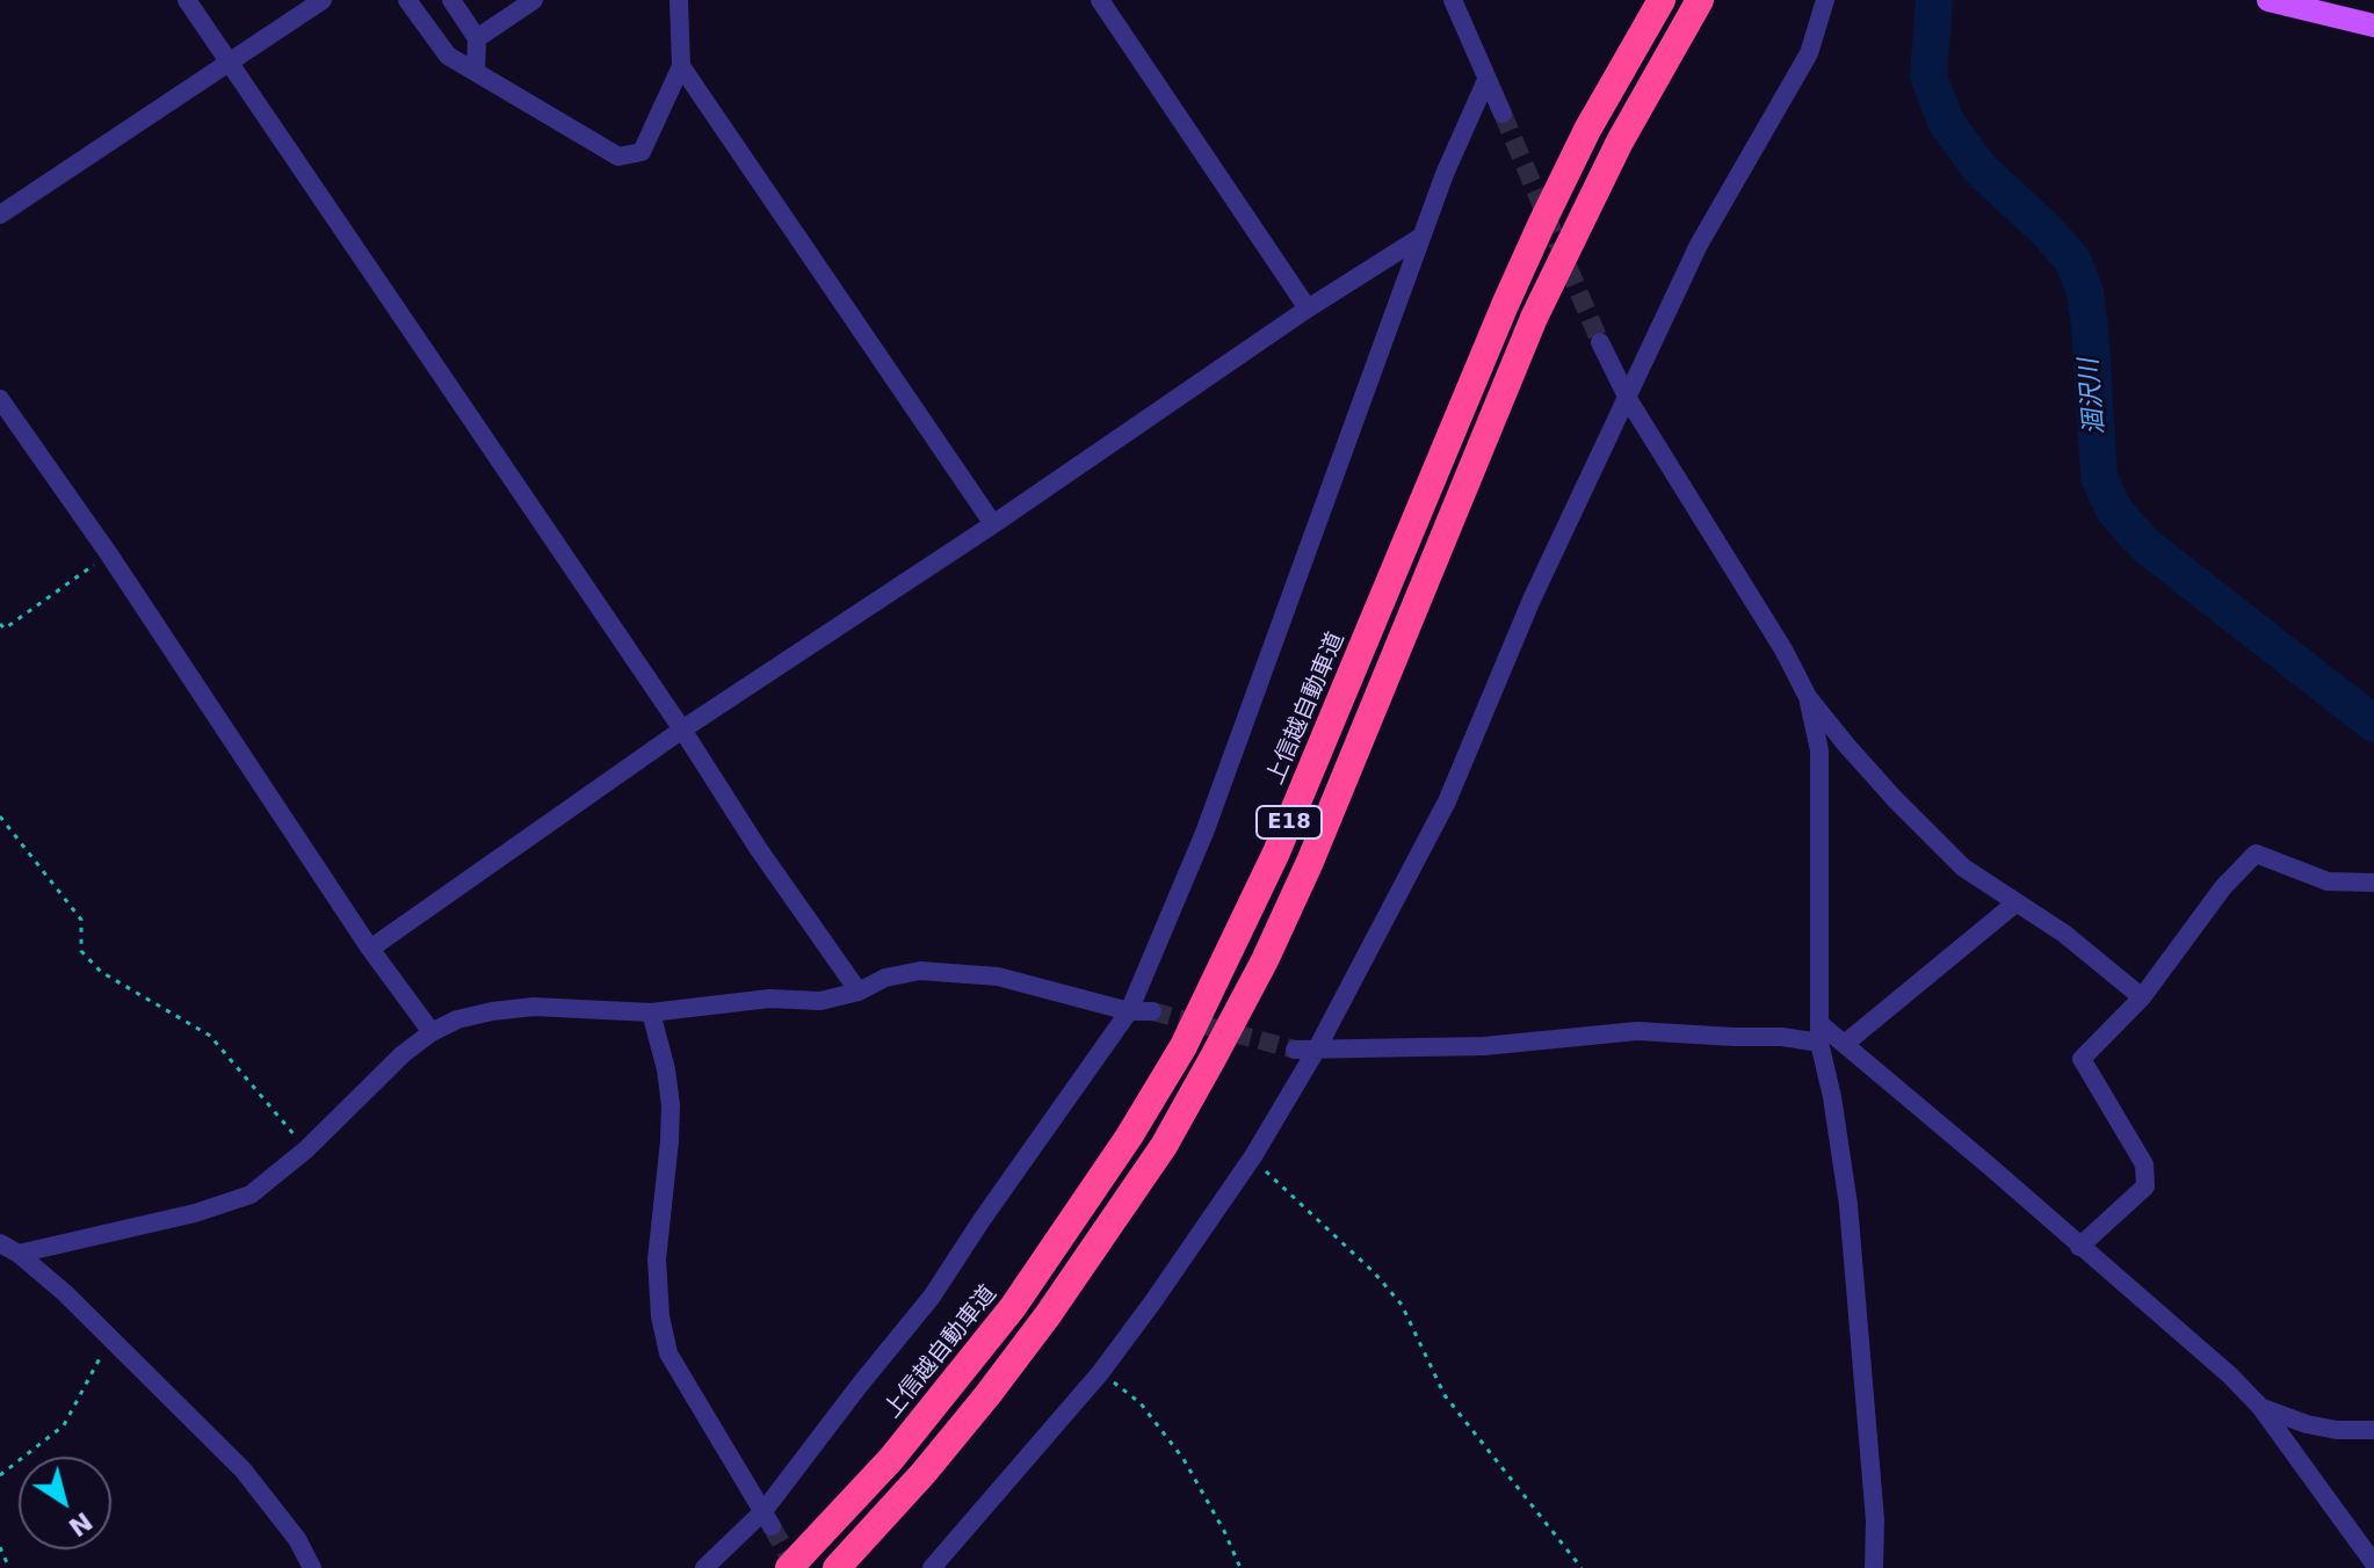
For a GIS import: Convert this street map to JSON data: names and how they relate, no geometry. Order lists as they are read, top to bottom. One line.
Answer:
{"streets":{"highway":["上信越自動車道","E18"]},"water":["涸沢川"],"north":"bottom right"}
